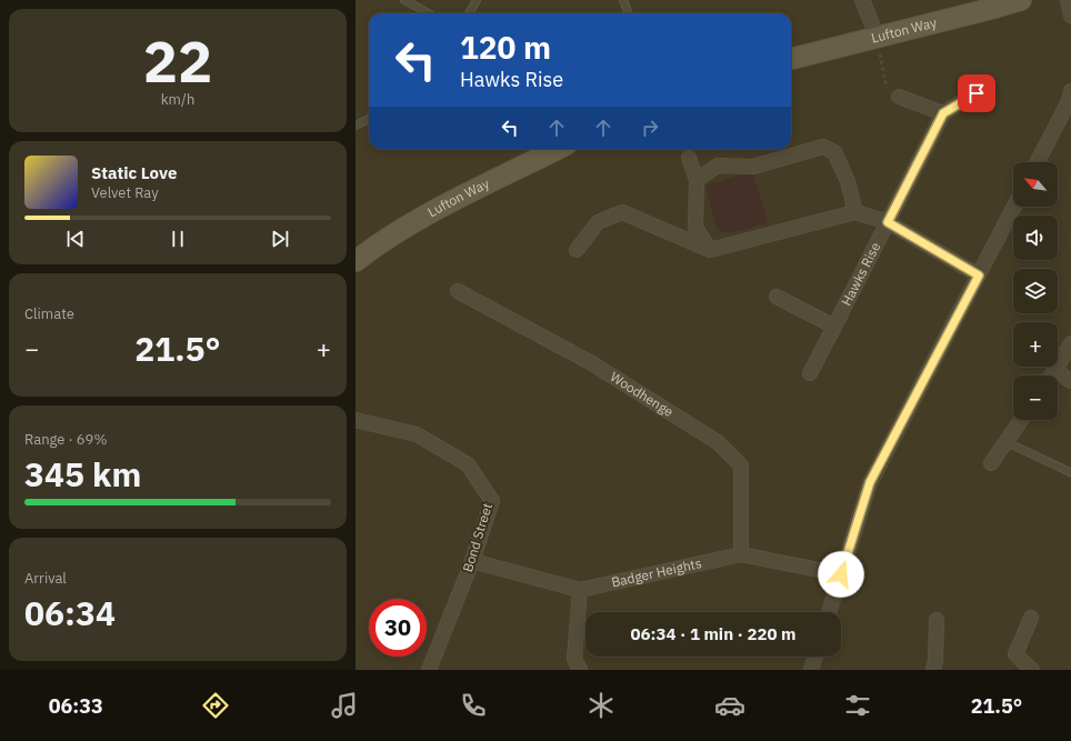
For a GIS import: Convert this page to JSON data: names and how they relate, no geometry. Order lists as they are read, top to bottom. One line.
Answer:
{"streets":{"street":["Lufton Way","Hawks Rise","Woodhenge","Bond Street","Badger Heights"]},"crossings":[["Woodhenge","Badger Heights"],["Bond Street","Badger Heights"]],"north":"top left","page":{"tile":[["22","km/h"],"Climate",["Range · 69%","345 km"],["Arrival","06:34"]],"turn":["120 m","Hawks Rise"],"song":["Static Love","Velvet Ray"],"map_buttons":["+","−"],"heat":["−","21.5°","+"],"limit":"30","trip":"06:34 · 1 min · 220 m","tabs":["06:33","21.5°"]}}
